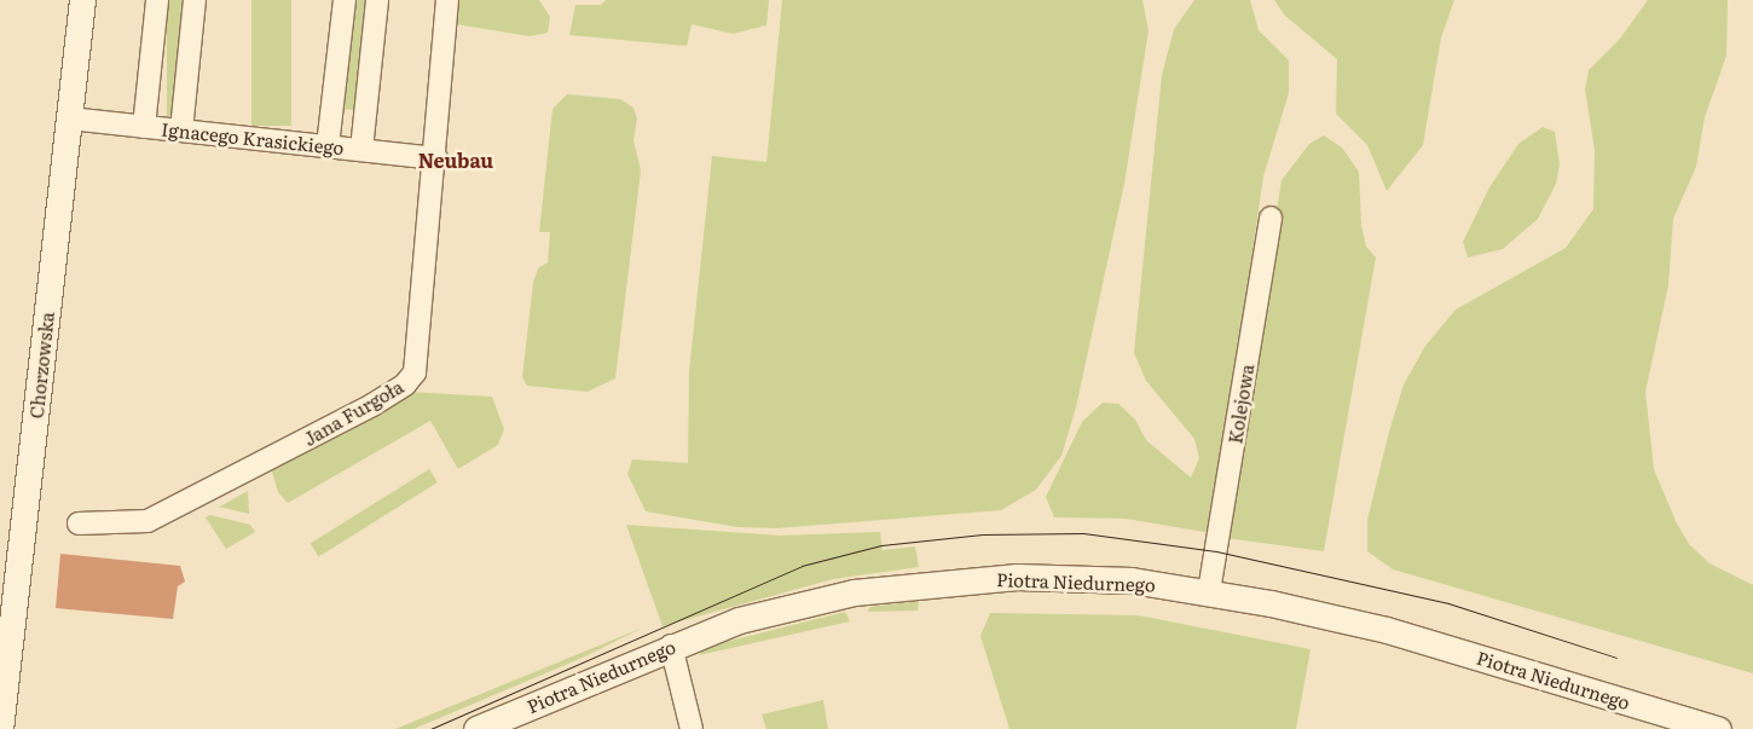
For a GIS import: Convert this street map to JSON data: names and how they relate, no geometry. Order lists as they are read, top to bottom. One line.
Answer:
{"streets":{"street":["Ignacego Krasickiego","Chorzowska","Kolejowa","Jana Furgoła","Piotra Niedurnego"]},"crossings":[["Ignacego Krasickiego","Chorzowska"],["Ignacego Krasickiego","Jana Furgoła"],["Kolejowa","Piotra Niedurnego"]],"districts":["Neubau"]}
